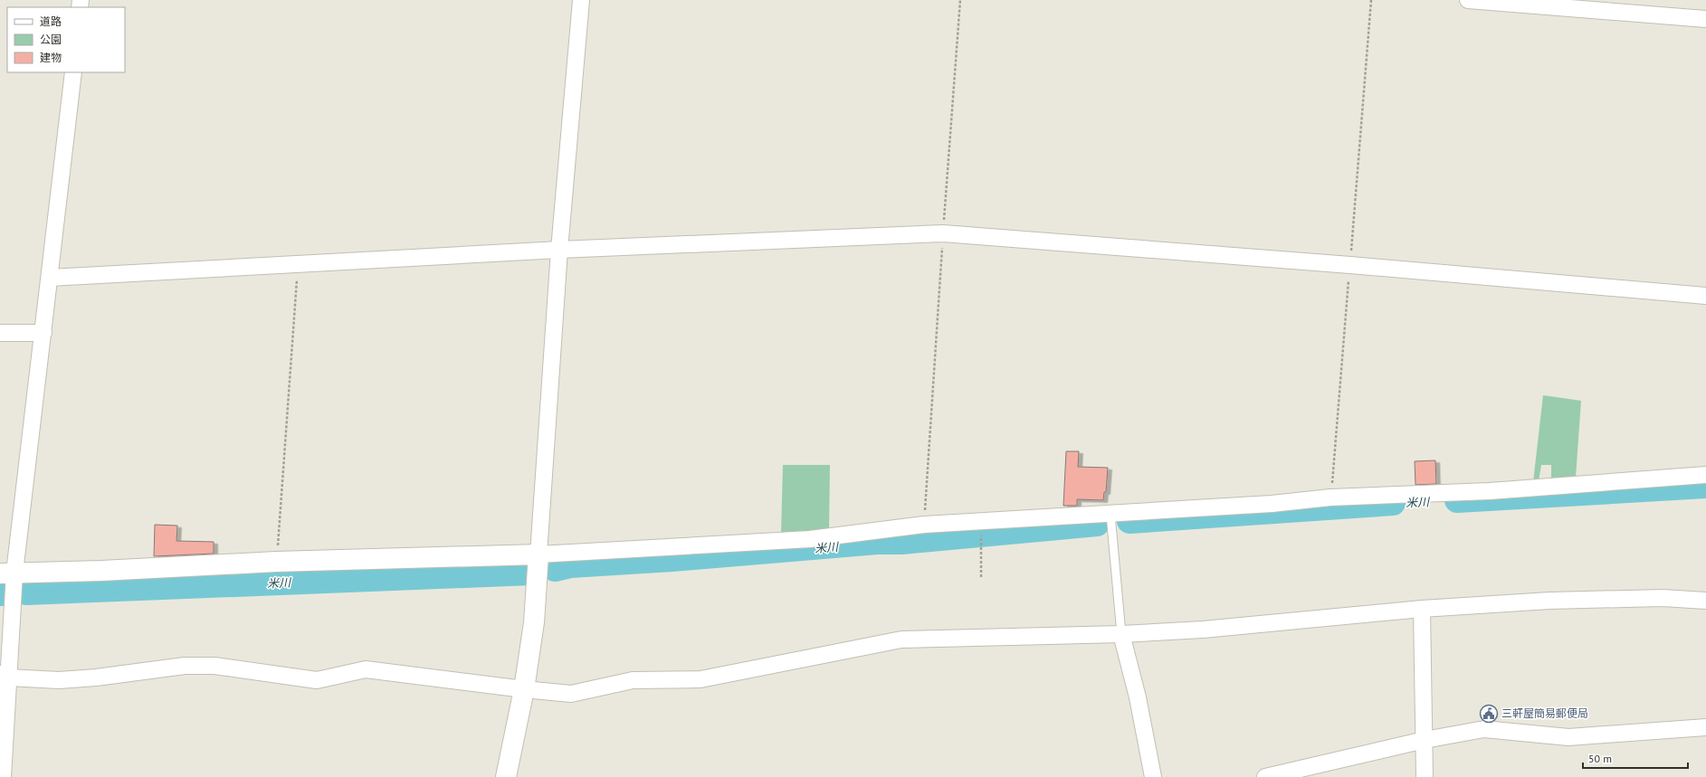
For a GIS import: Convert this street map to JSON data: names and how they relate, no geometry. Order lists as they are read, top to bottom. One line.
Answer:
{"water":["米川"],"places":{"public building":["三軒屋簡易郵便局"]},"legend":["道路","公園","建物"],"scale_bar":"50 m"}
